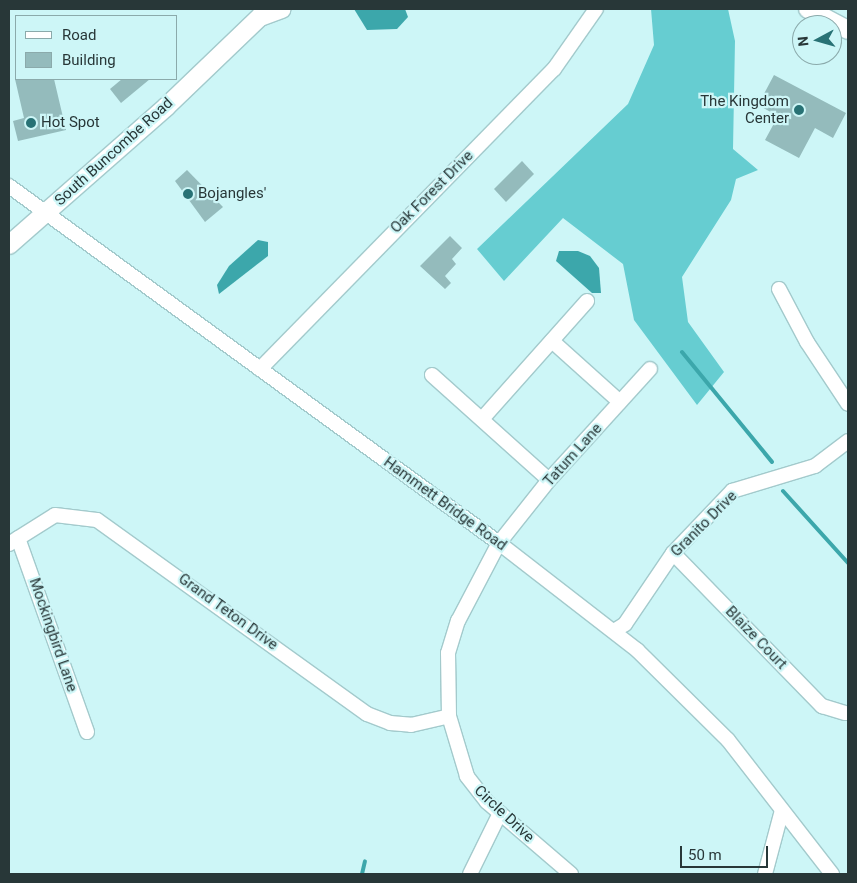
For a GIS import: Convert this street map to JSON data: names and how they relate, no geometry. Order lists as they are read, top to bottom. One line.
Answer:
{"streets":{"main road":["South Buncombe Road"],"street":["Oak Forest Drive","Tatum Lane","Hammett Bridge Road","Granito Drive","Grand Teton Drive","Mockingbird Lane","Blaize Court","Circle Drive"]},"crossings":[["South Buncombe Road","Hammett Bridge Road"],["Oak Forest Drive","Hammett Bridge Road"],["Tatum Lane","Hammett Bridge Road"],["Tatum Lane","Circle Drive"],["Hammett Bridge Road","Granito Drive"],["Hammett Bridge Road","Circle Drive"],["Granito Drive","Blaize Court"],["Grand Teton Drive","Mockingbird Lane"],["Grand Teton Drive","Circle Drive"]],"places":["The Kingdom Center","Hot Spot","Bojangles'"],"legend":["Road","Building"],"scale_bar":"50 m","north":"left"}
